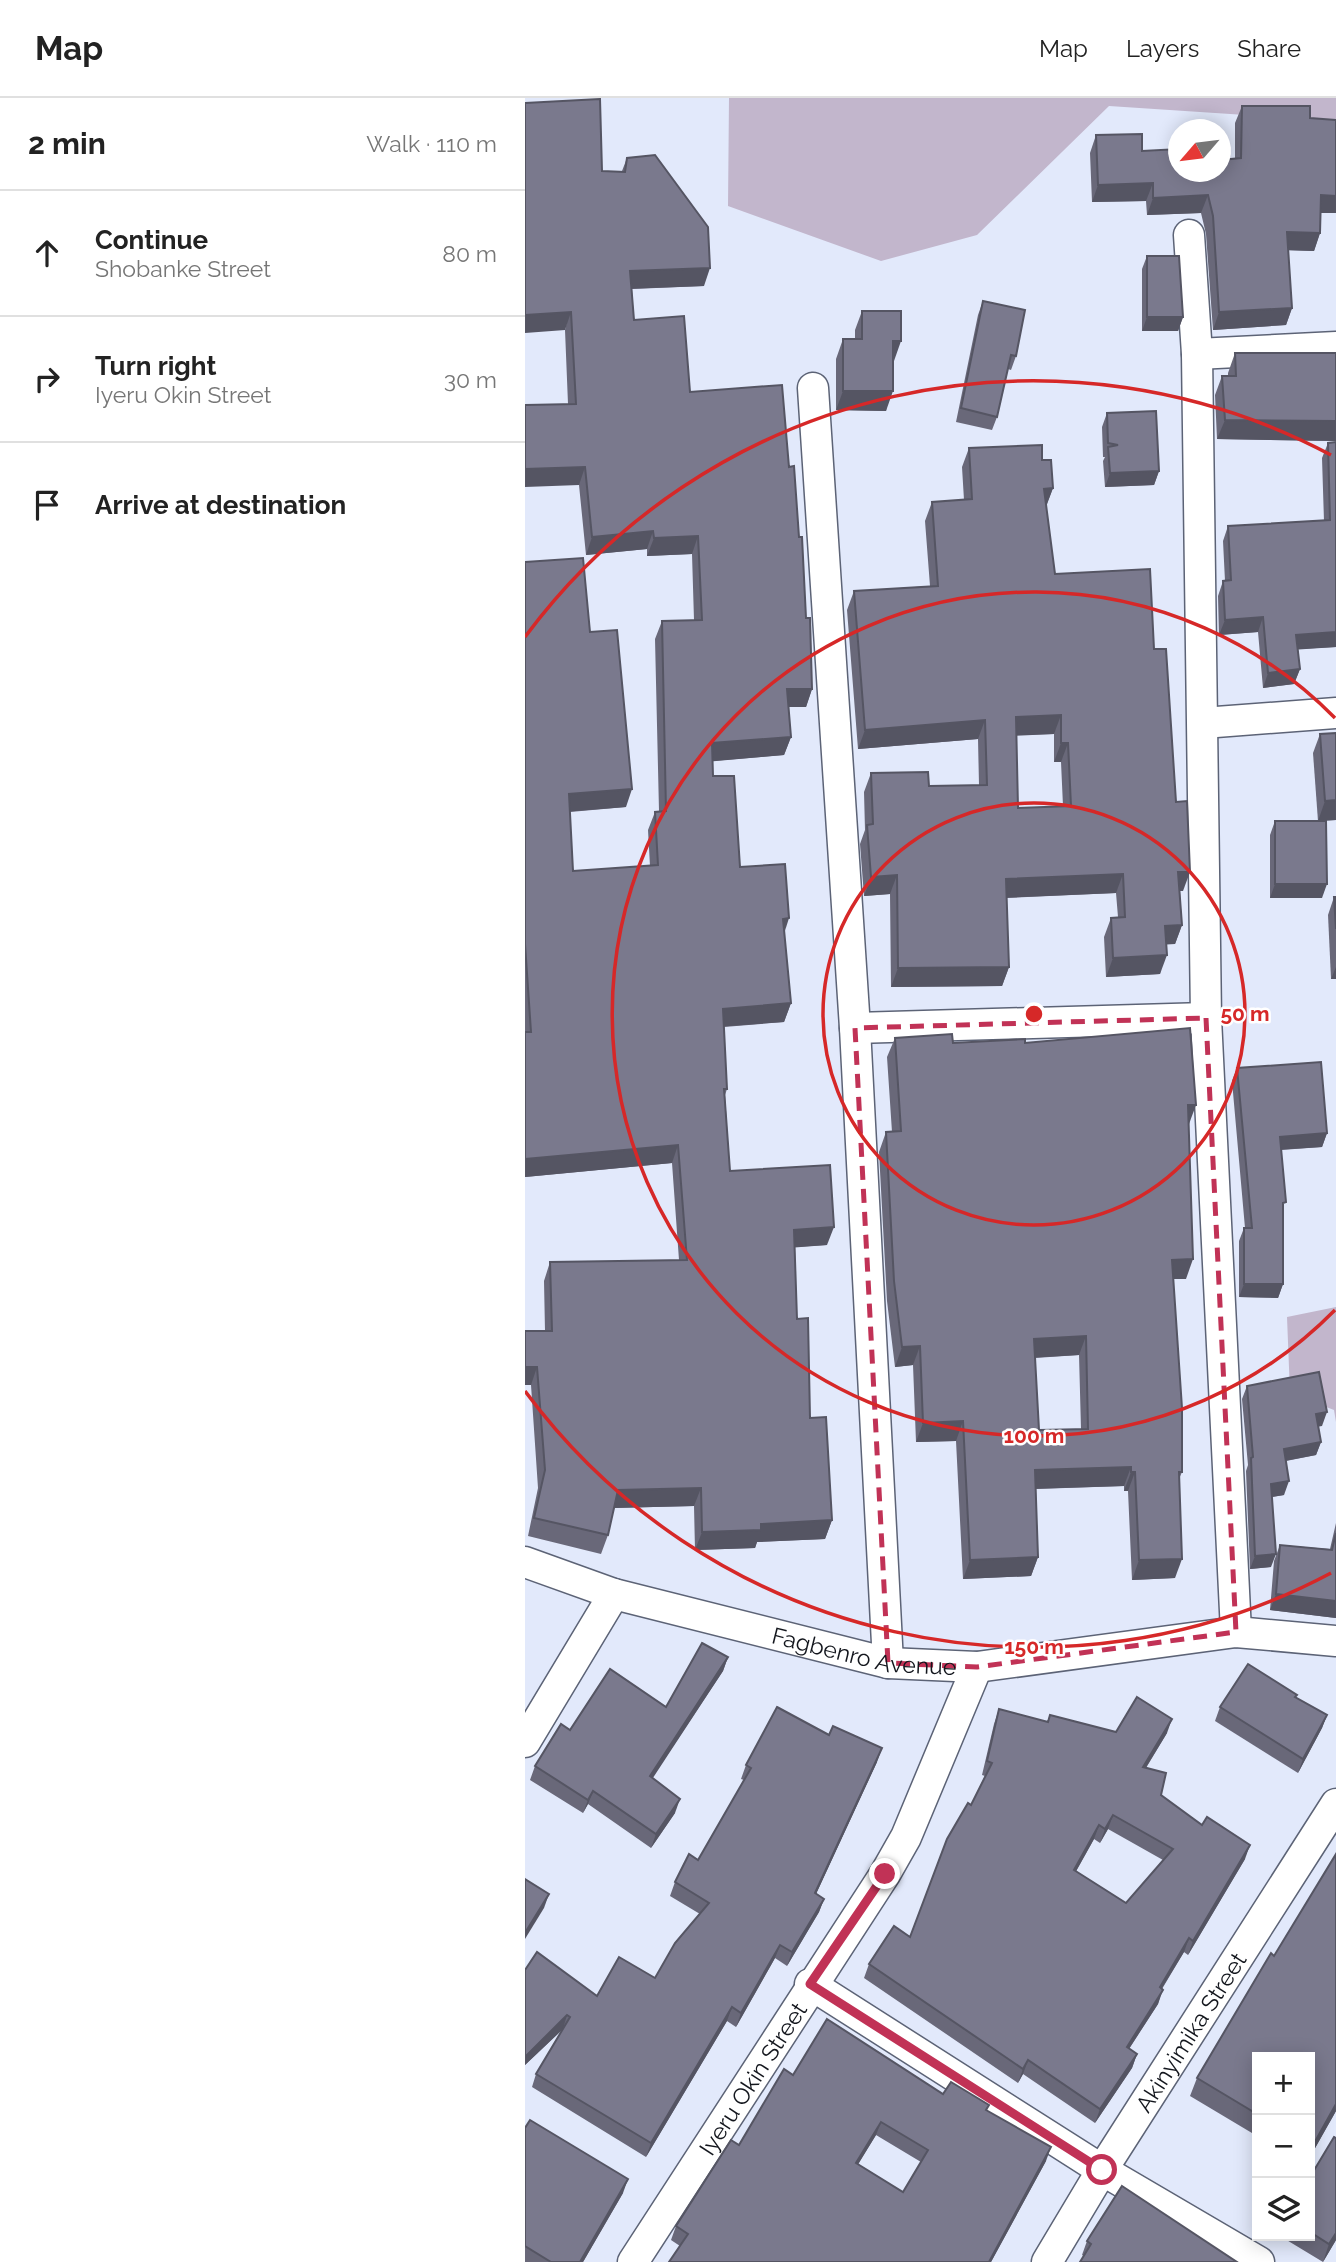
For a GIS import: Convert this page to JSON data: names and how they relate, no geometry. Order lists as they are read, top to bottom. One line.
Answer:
{"streets":{"street":["Fagbenro Avenue","Akinyimika Street","Iyeru Okin Street"]},"crossings":[["Fagbenro Avenue","Iyeru Okin Street"]],"north":"bottom left","page":{"header":"Map","nav":["Map","Layers","Share"],"heading":["2 min","Walk · 110 m"],"list":[["Continue","Shobanke Street","80 m"],["Turn right","Iyeru Okin Street","30 m"],"Arrive at destination"],"map_buttons":["+","−"]},"rings":["50 m","100 m","150 m"]}
